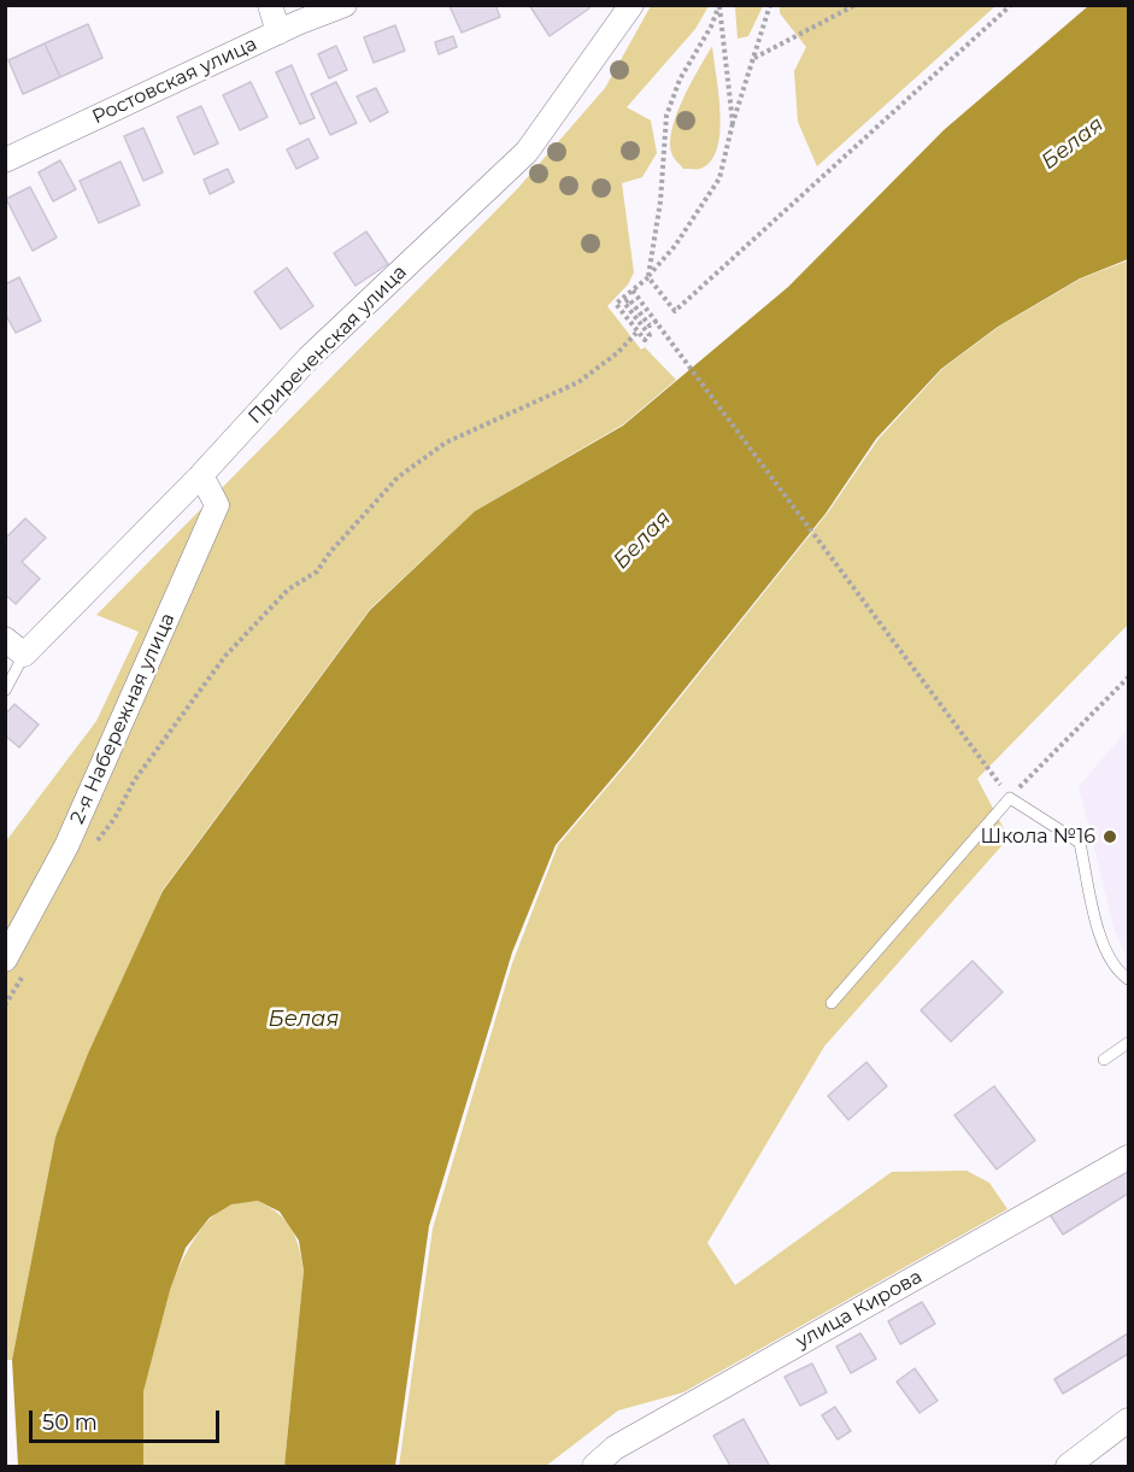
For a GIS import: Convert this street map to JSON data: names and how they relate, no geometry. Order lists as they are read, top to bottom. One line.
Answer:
{"streets":{"street":["Ростовская улица","Приреченская улица","2-я Набережная улица","улица Кирова"]},"crossings":[["Приреченская улица","2-я Набережная улица"]],"water":["Белая"],"places":["Школа №16"],"scale_bar":"50 m"}
